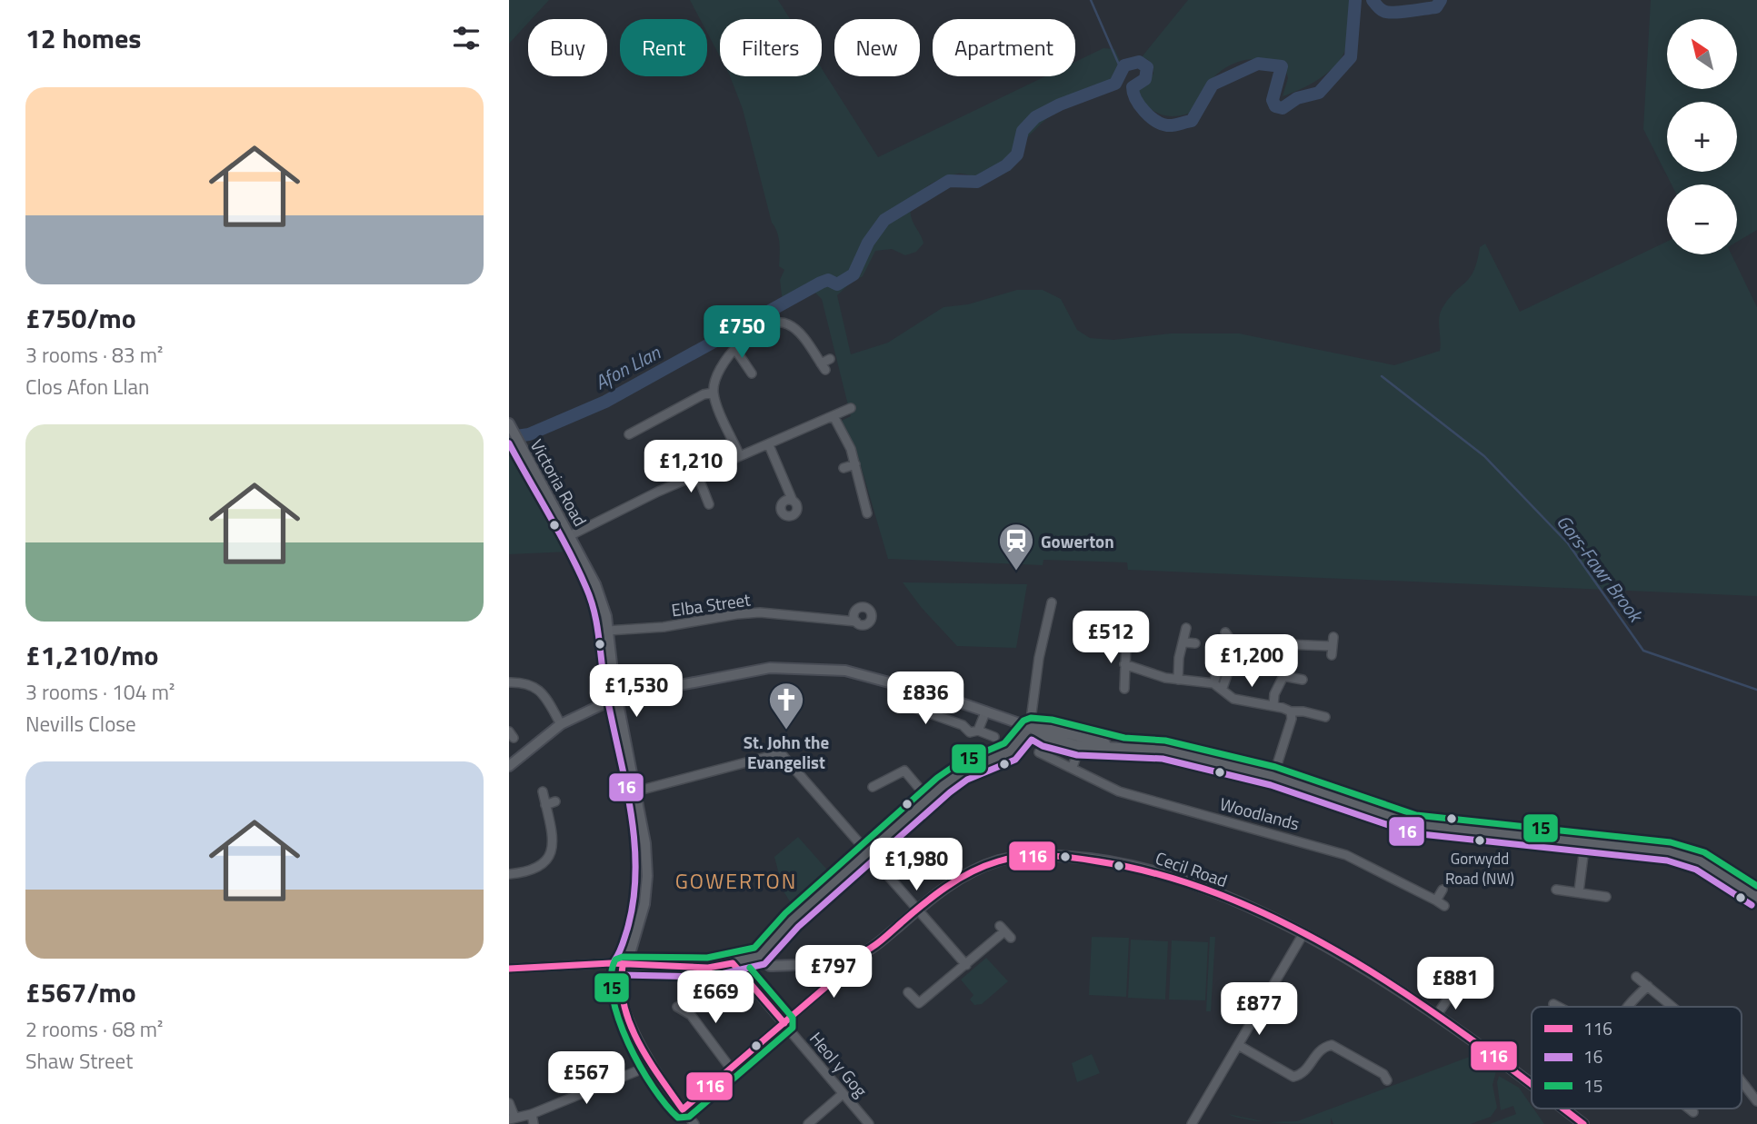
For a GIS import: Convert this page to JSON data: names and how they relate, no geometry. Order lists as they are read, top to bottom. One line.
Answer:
{"streets":{"main road":["Victoria Road","Cecil Road"],"street":["Elba Street","Woodlands","Heol y Gog"]},"crossings":[["Victoria Road","Elba Street"]],"districts":["GOWERTON"],"water":["Afon Llan","Gors-Fawr Brook"],"places":{"station":["Gowerton"],"church":["St. John the Evangelist"],"other":["Gorwydd Road (NW)"]},"lines":["transit line 16","transit line 15","transit line 116"],"legend":["116","16","15"],"north":"top left","page":{"heading":"12 homes","map_buttons":["+","−"],"chip":["Buy","Rent","Filters","New","Apartment"],"list":[{"name":"£750/mo","note":"3 rooms · 83 m² · Clos Afon Llan"},{"name":"£1,210/mo","note":"3 rooms · 104 m² · Nevills Close"},{"name":"£567/mo","note":"2 rooms · 68 m² · Shaw Street"}],"price":["£750","£1,210","£512","£1,200","£1,530","£836","£1,980","£797","£881","£669","£877","£567"]}}
